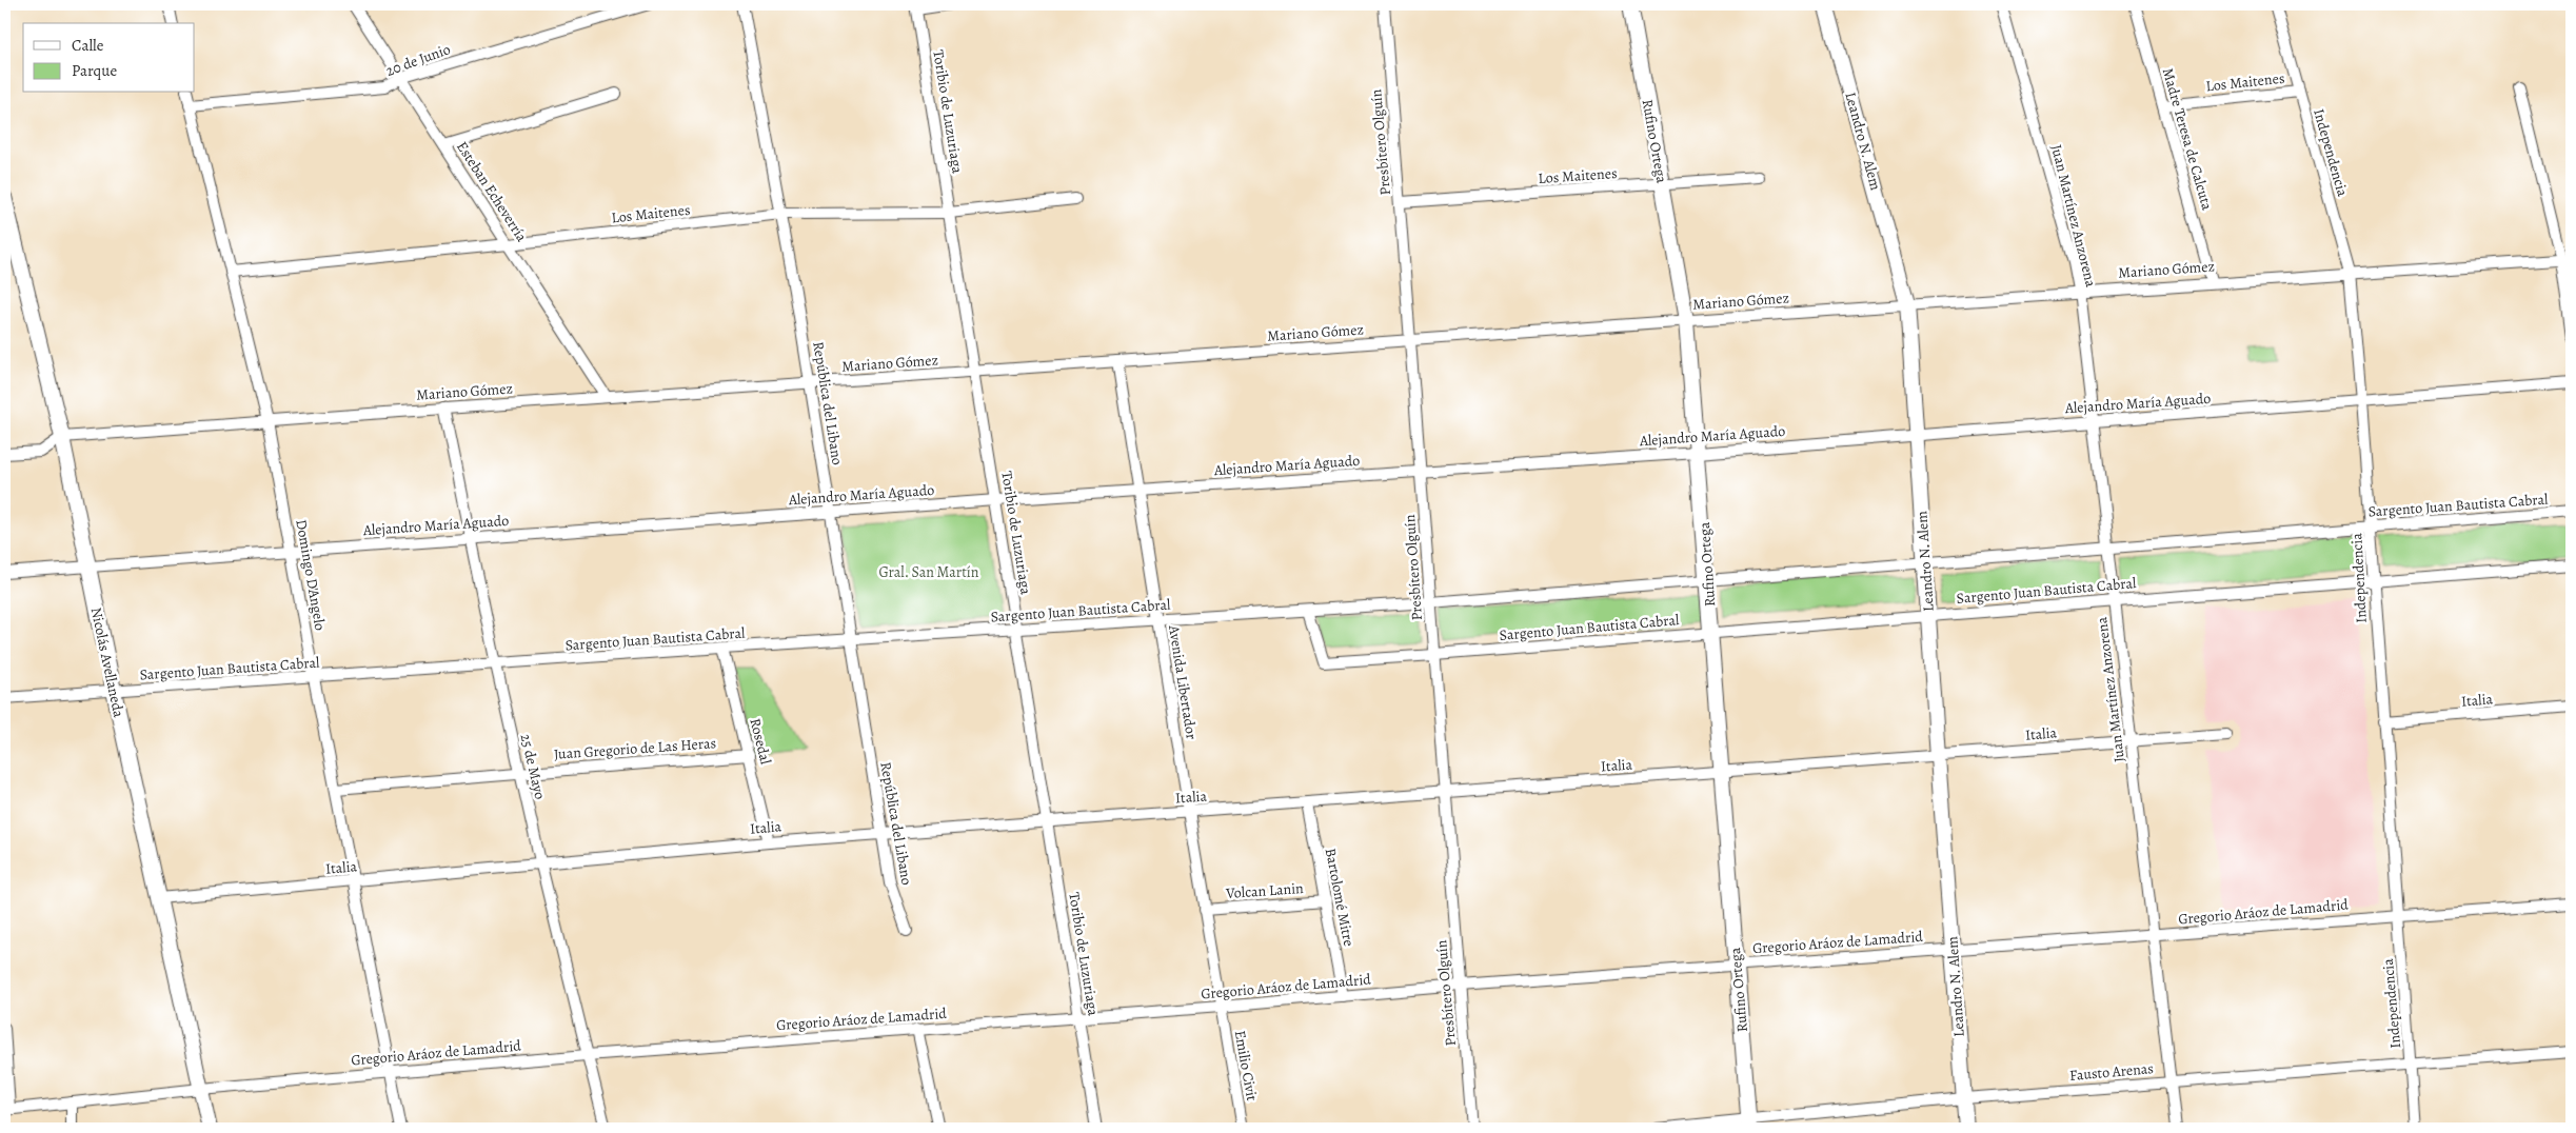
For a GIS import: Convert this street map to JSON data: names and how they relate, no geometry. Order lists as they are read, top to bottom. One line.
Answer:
{"streets":{"street":["20 de Junio","Los Maitenes","Toribio de Luzuriaga","Madre Teresa de Calcuta","Rufino Ortega","Leandro N. Alem","Presbítero Olguín","Independencia","Esteban Echeverría","Juan Martínez Anzorena","Mariano Gómez","República del Libano","Alejandro María Aguado","Sargento Juan Bautista Cabral","Domingo D'Angelo","Nicolás Avellaneda","Avenida Libertador","Italia","Rosedal","Juan Gregorio de Las Heras","25 de Mayo","Volcan Lanin","Bartolomé Mitre","Gregorio Aráoz de Lamadrid","Emilio Civit","Fausto Arenas"]},"crossings":[["20 de Junio","Esteban Echeverría"],["20 de Junio","Domingo D'Angelo"],["Los Maitenes","Toribio de Luzuriaga"],["Los Maitenes","Madre Teresa de Calcuta"],["Los Maitenes","Rufino Ortega"],["Los Maitenes","Presbítero Olguín"],["Los Maitenes","Independencia"],["Los Maitenes","Esteban Echeverría"],["Los Maitenes","República del Libano"],["Los Maitenes","Domingo D'Angelo"],["Toribio de Luzuriaga","Mariano Gómez"],["Toribio de Luzuriaga","Alejandro María Aguado"],["Toribio de Luzuriaga","Sargento Juan Bautista Cabral"],["Toribio de Luzuriaga","Italia"],["Toribio de Luzuriaga","Gregorio Aráoz de Lamadrid"],["Madre Teresa de Calcuta","Mariano Gómez"],["Rufino Ortega","Mariano Gómez"],["Rufino Ortega","Alejandro María Aguado"],["Rufino Ortega","Sargento Juan Bautista Cabral"],["Rufino Ortega","Italia"],["Rufino Ortega","Gregorio Aráoz de Lamadrid"],["Rufino Ortega","Fausto Arenas"],["Leandro N. Alem","Mariano Gómez"],["Leandro N. Alem","Alejandro María Aguado"],["Leandro N. Alem","Sargento Juan Bautista Cabral"],["Leandro N. Alem","Italia"],["Leandro N. Alem","Gregorio Aráoz de Lamadrid"],["Leandro N. Alem","Fausto Arenas"],["Presbítero Olguín","Mariano Gómez"],["Presbítero Olguín","Alejandro María Aguado"],["Presbítero Olguín","Sargento Juan Bautista Cabral"],["Presbítero Olguín","Italia"],["Presbítero Olguín","Gregorio Aráoz de Lamadrid"],["Independencia","Mariano Gómez"],["Independencia","Alejandro María Aguado"],["Independencia","Sargento Juan Bautista Cabral"],["Independencia","Italia"],["Independencia","Gregorio Aráoz de Lamadrid"],["Independencia","Fausto Arenas"],["Esteban Echeverría","Mariano Gómez"],["Juan Martínez Anzorena","Mariano Gómez"],["Juan Martínez Anzorena","Alejandro María Aguado"],["Juan Martínez Anzorena","Sargento Juan Bautista Cabral"],["Juan Martínez Anzorena","Italia"],["Juan Martínez Anzorena","Gregorio Aráoz de Lamadrid"],["Juan Martínez Anzorena","Fausto Arenas"],["Mariano Gómez","República del Libano"],["Mariano Gómez","Domingo D'Angelo"],["Mariano Gómez","Nicolás Avellaneda"],["Mariano Gómez","Avenida Libertador"],["Mariano Gómez","25 de Mayo"],["República del Libano","Alejandro María Aguado"],["República del Libano","Sargento Juan Bautista Cabral"],["República del Libano","Italia"],["Alejandro María Aguado","Domingo D'Angelo"],["Alejandro María Aguado","Nicolás Avellaneda"],["Alejandro María Aguado","Avenida Libertador"],["Alejandro María Aguado","25 de Mayo"],["Sargento Juan Bautista Cabral","Domingo D'Angelo"],["Sargento Juan Bautista Cabral","Nicolás Avellaneda"],["Sargento Juan Bautista Cabral","Avenida Libertador"],["Sargento Juan Bautista Cabral","Rosedal"],["Sargento Juan Bautista Cabral","25 de Mayo"],["Domingo D'Angelo","Italia"],["Domingo D'Angelo","Juan Gregorio de Las Heras"],["Domingo D'Angelo","Gregorio Aráoz de Lamadrid"],["Nicolás Avellaneda","Italia"],["Nicolás Avellaneda","Gregorio Aráoz de Lamadrid"],["Avenida Libertador","Italia"],["Avenida Libertador","Volcan Lanin"],["Avenida Libertador","Gregorio Aráoz de Lamadrid"],["Avenida Libertador","Emilio Civit"],["Italia","Rosedal"],["Italia","25 de Mayo"],["Italia","Bartolomé Mitre"],["Rosedal","Juan Gregorio de Las Heras"],["Juan Gregorio de Las Heras","25 de Mayo"],["25 de Mayo","Gregorio Aráoz de Lamadrid"],["Volcan Lanin","Bartolomé Mitre"],["Bartolomé Mitre","Gregorio Aráoz de Lamadrid"],["Gregorio Aráoz de Lamadrid","Emilio Civit"]],"parks":["Gral. San Martín"],"legend":["Calle","Parque"]}
